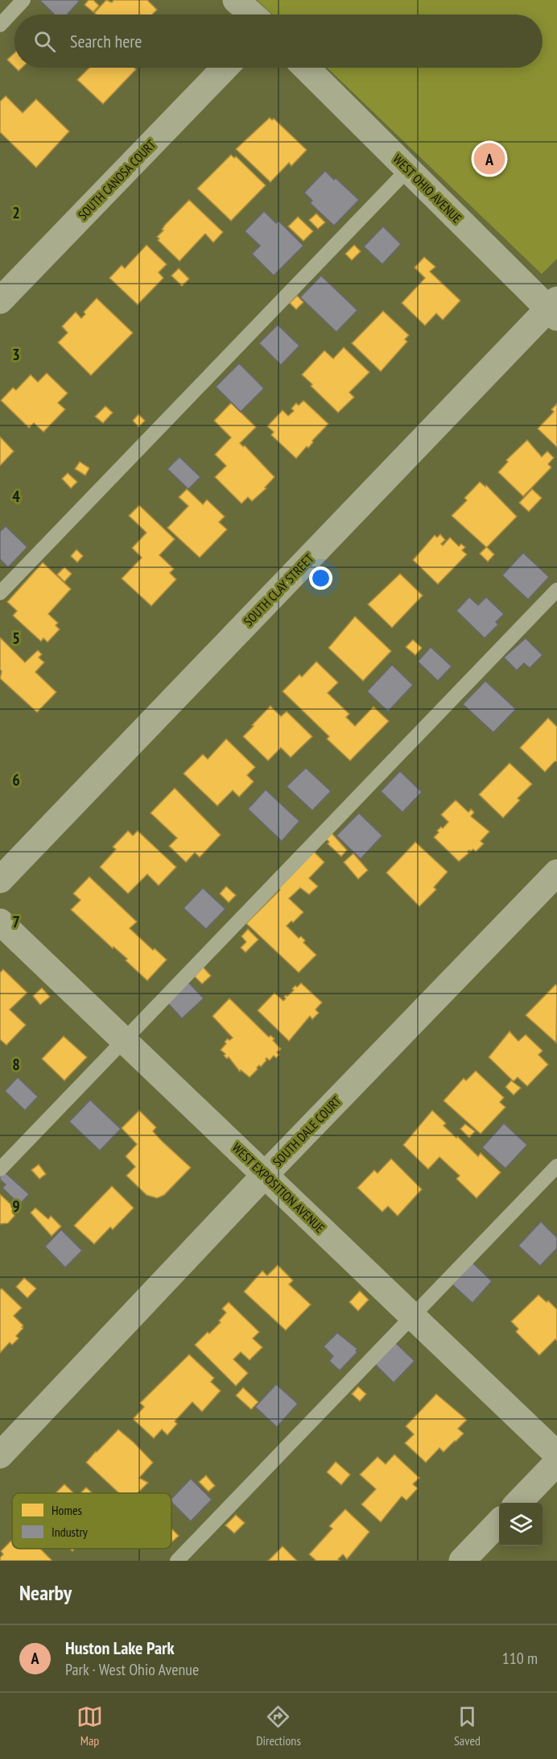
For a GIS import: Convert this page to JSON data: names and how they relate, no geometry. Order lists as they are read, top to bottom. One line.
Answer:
{"streets":{"street":["SOUTH CANOSA COURT","WEST OHIO AVENUE","SOUTH CLAY STREET","SOUTH DALE COURT","WEST EXPOSITION AVENUE"]},"crossings":[["WEST OHIO AVENUE","SOUTH CLAY STREET"],["SOUTH DALE COURT","WEST EXPOSITION AVENUE"]],"legend":["Homes","Industry"],"page":{"search":"Search here","pins":"A","heading":"Nearby","list":[{"mark":"A","name":"Huston Lake Park","note":"Park · West Ohio Avenue","value":"110 m"}],"nav":["Map","Directions","Saved"]},"grid":{"rows":["2","3","4","5","6","7","8","9"]}}
